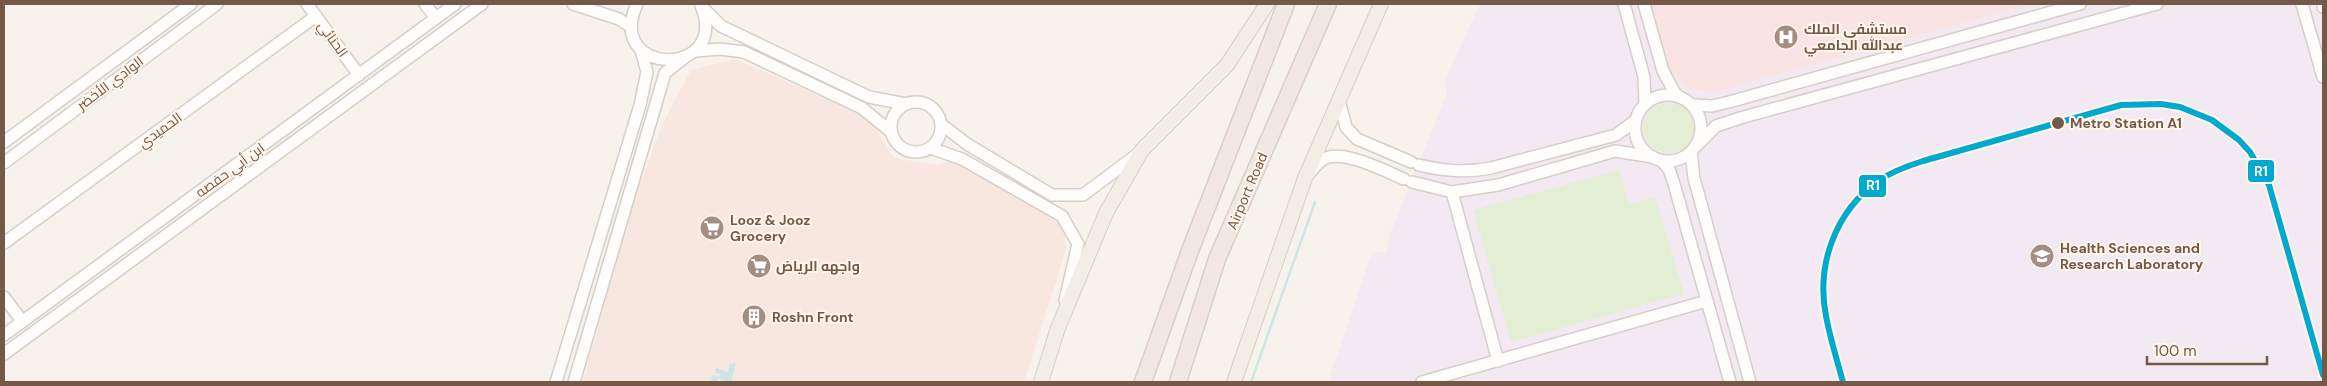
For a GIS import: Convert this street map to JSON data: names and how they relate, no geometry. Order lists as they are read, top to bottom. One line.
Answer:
{"streets":{"highway":["Airport Road"],"street":["الحنائي","الوادي الأخضر","الحميدي","ابن أبي حفصه"]},"crossings":[["الحنائي","الحميدي"],["الحنائي","ابن أبي حفصه"]],"places":{"hospital":["مستشفى الملك عبدالله الجامعي"],"other":["Metro Station A1"],"supermarket":["Looz & Jooz Grocery","واجهه الرياض"],"school or university":["Health Sciences and Research Laboratory"],"building":["Roshn Front"]},"lines":["transit line R1"],"scale_bar":"100 m"}
